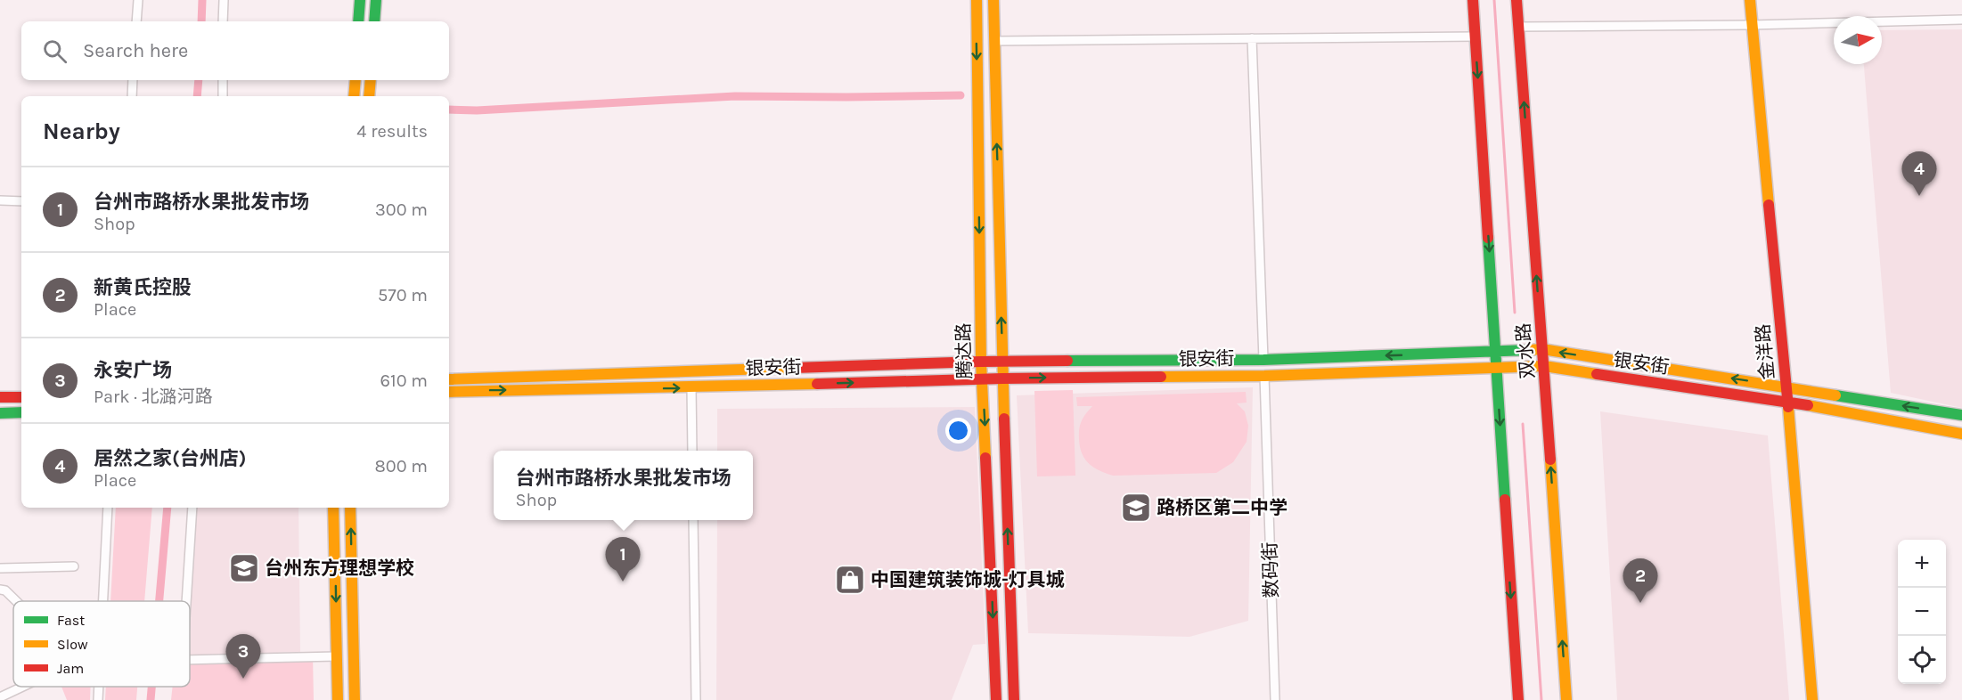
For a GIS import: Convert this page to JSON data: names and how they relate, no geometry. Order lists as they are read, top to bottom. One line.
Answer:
{"streets":{"main road":["腾达路","双水路","金洋路","银安街"],"street":["数码街"]},"crossings":[["腾达路","银安街"],["双水路","银安街"],["金洋路","银安街"],["银安街","数码街"]],"places":{"school or university":["路桥区第二中学","台州东方理想学校"],"shop":["中国建筑装饰城-灯具城"]},"legend":["Fast","Slow","Jam"],"north":"right","page":{"search":"Search here","heading":["Nearby","4 results"],"pins":["4","1","2","3"],"list":[{"mark":"1","name":"台州市路桥水果批发市场","note":"Shop","value":"300 m"},{"mark":"2","name":"新黄氏控股","note":"Place","value":"570 m"},{"mark":"3","name":"永安广场","note":"Park · 北潞河路","value":"610 m"},{"mark":"4","name":"居然之家(台州店)","note":"Place","value":"800 m"}],"popup":["台州市路桥水果批发市场","Shop"],"map_buttons":["+","−"]}}
